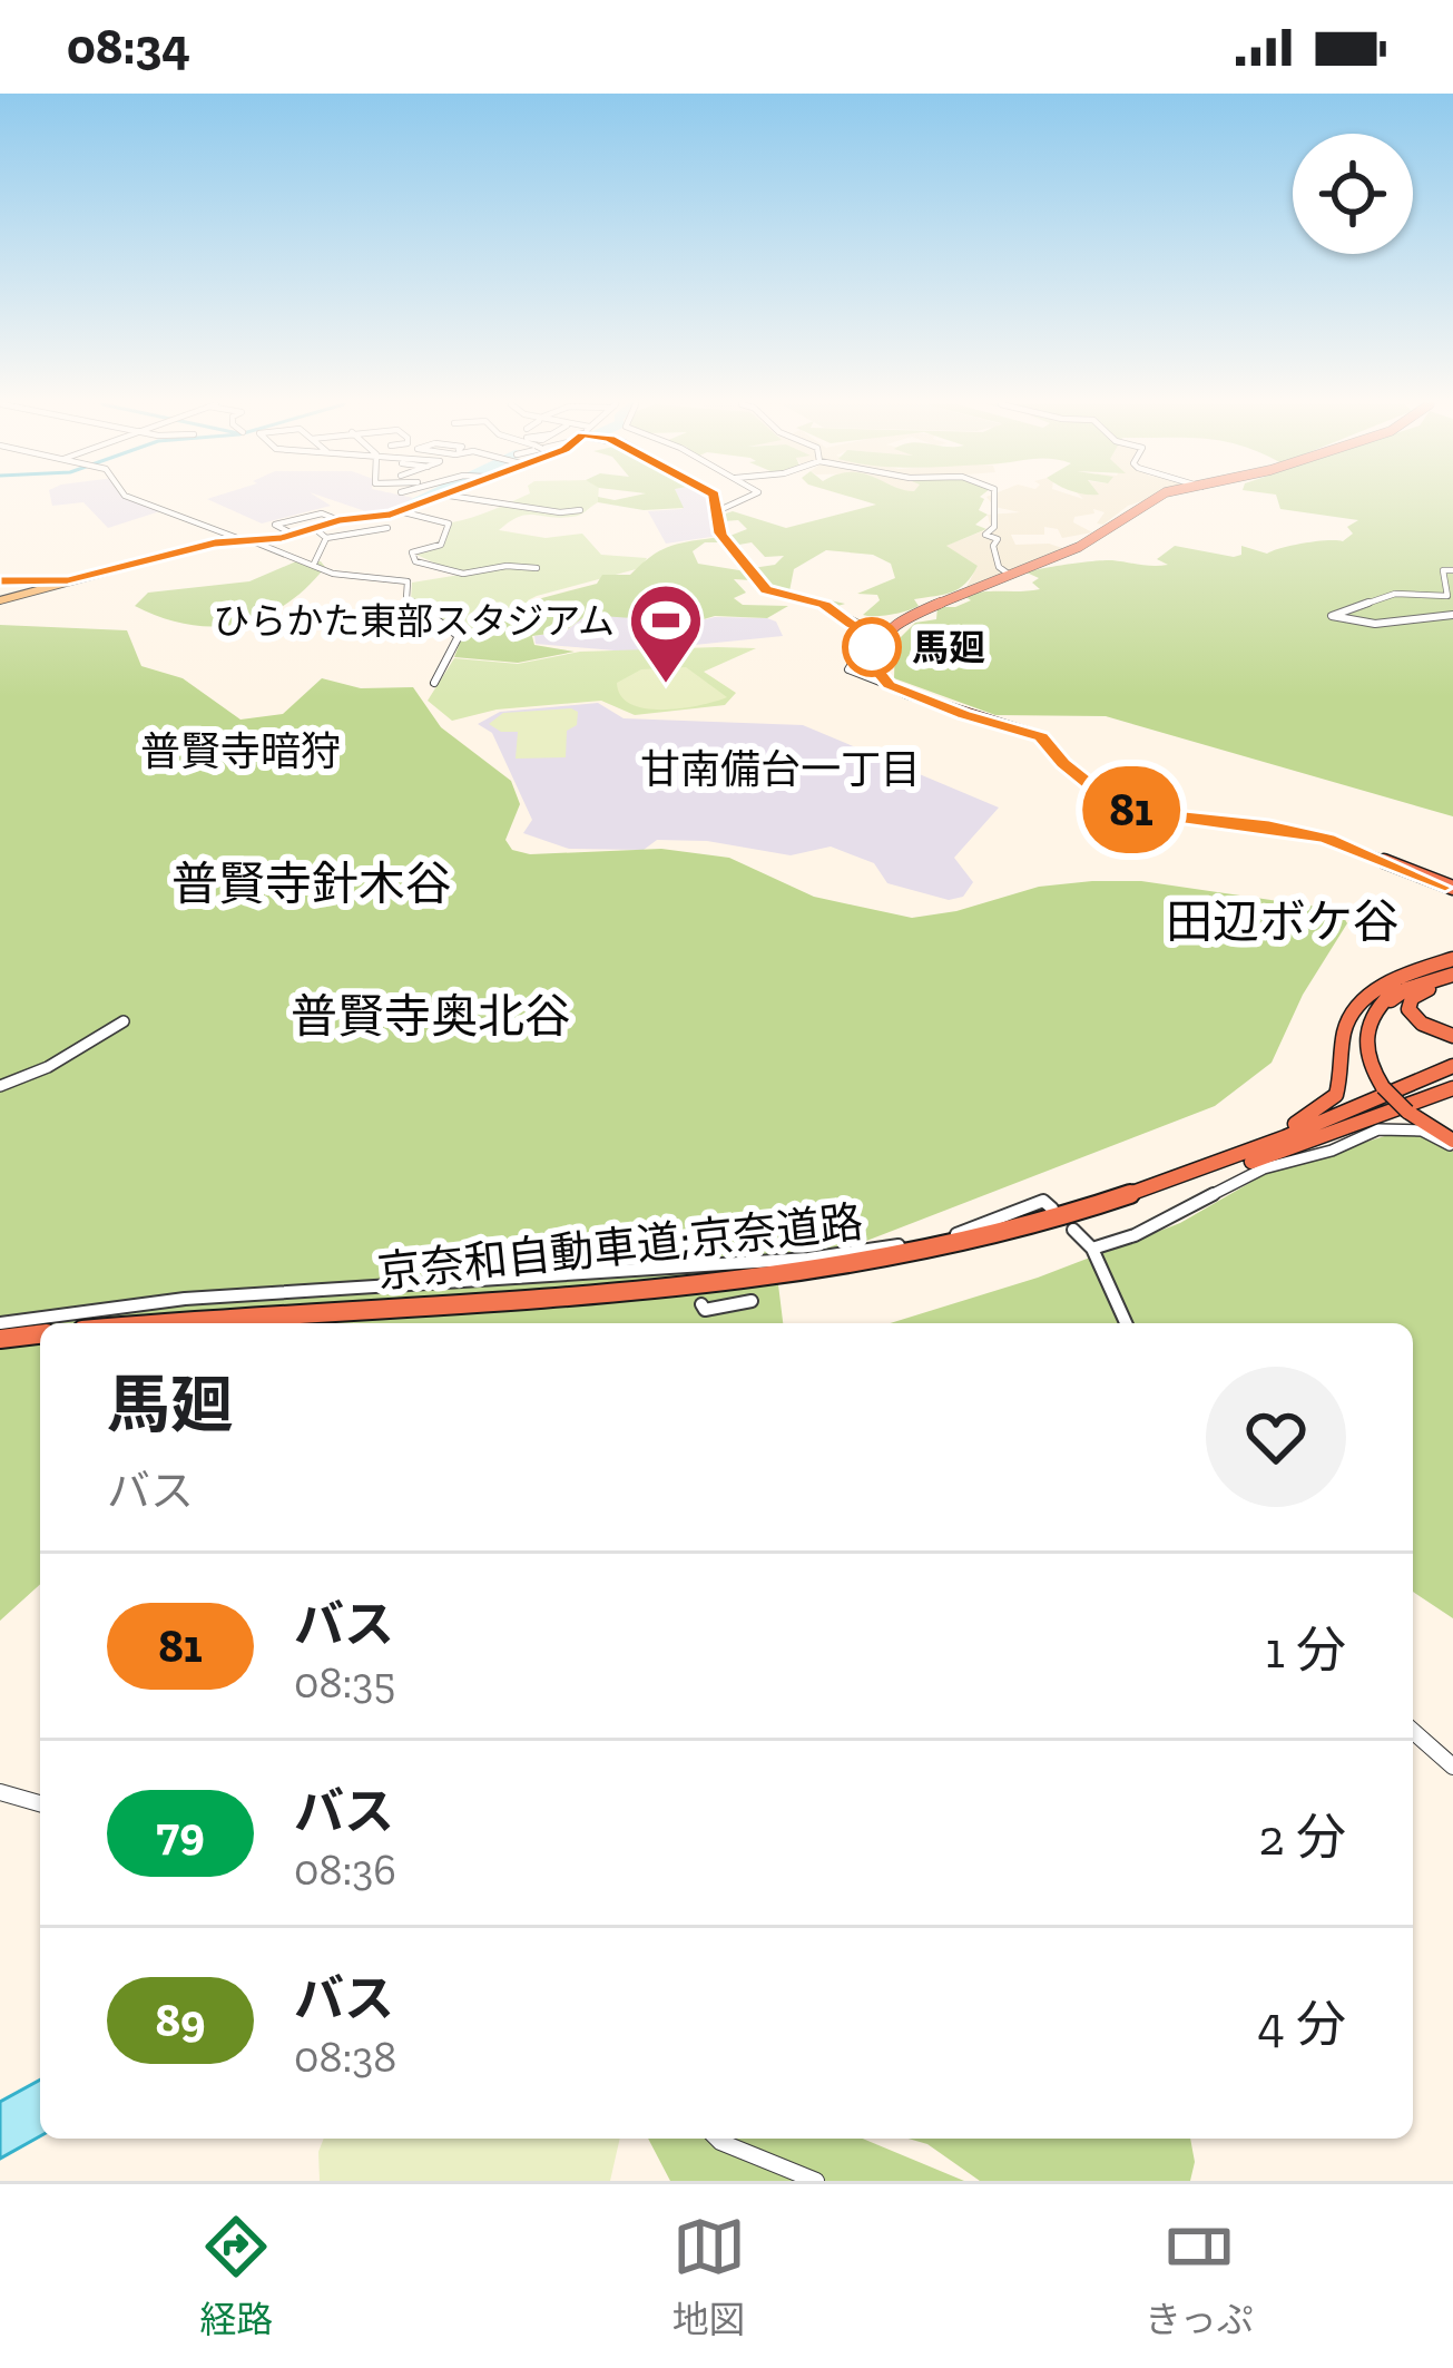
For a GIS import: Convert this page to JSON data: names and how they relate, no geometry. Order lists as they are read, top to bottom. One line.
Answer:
{"streets":{"highway":["京奈和自動車道;京奈道路"]},"districts":["普賢寺暗狩","甘南備台一丁目","普賢寺針木谷","田辺ボケ谷","普賢寺奥北谷"],"places":{"other":["馬廻"],"sports":["ひらかた東部スタジアム"]},"lines":["bus line 81"],"page":{"status":"08:34","on_map":"81","heading":["馬廻","バス"],"list":[{"mark":"81","name":"バス","note":"08:35","value":"1 分"},{"mark":"79","name":"バス","note":"08:36","value":"2 分"},{"mark":"89","name":"バス","note":"08:38","value":"4 分"}],"tabs":["経路","地図","きっぷ"]}}
